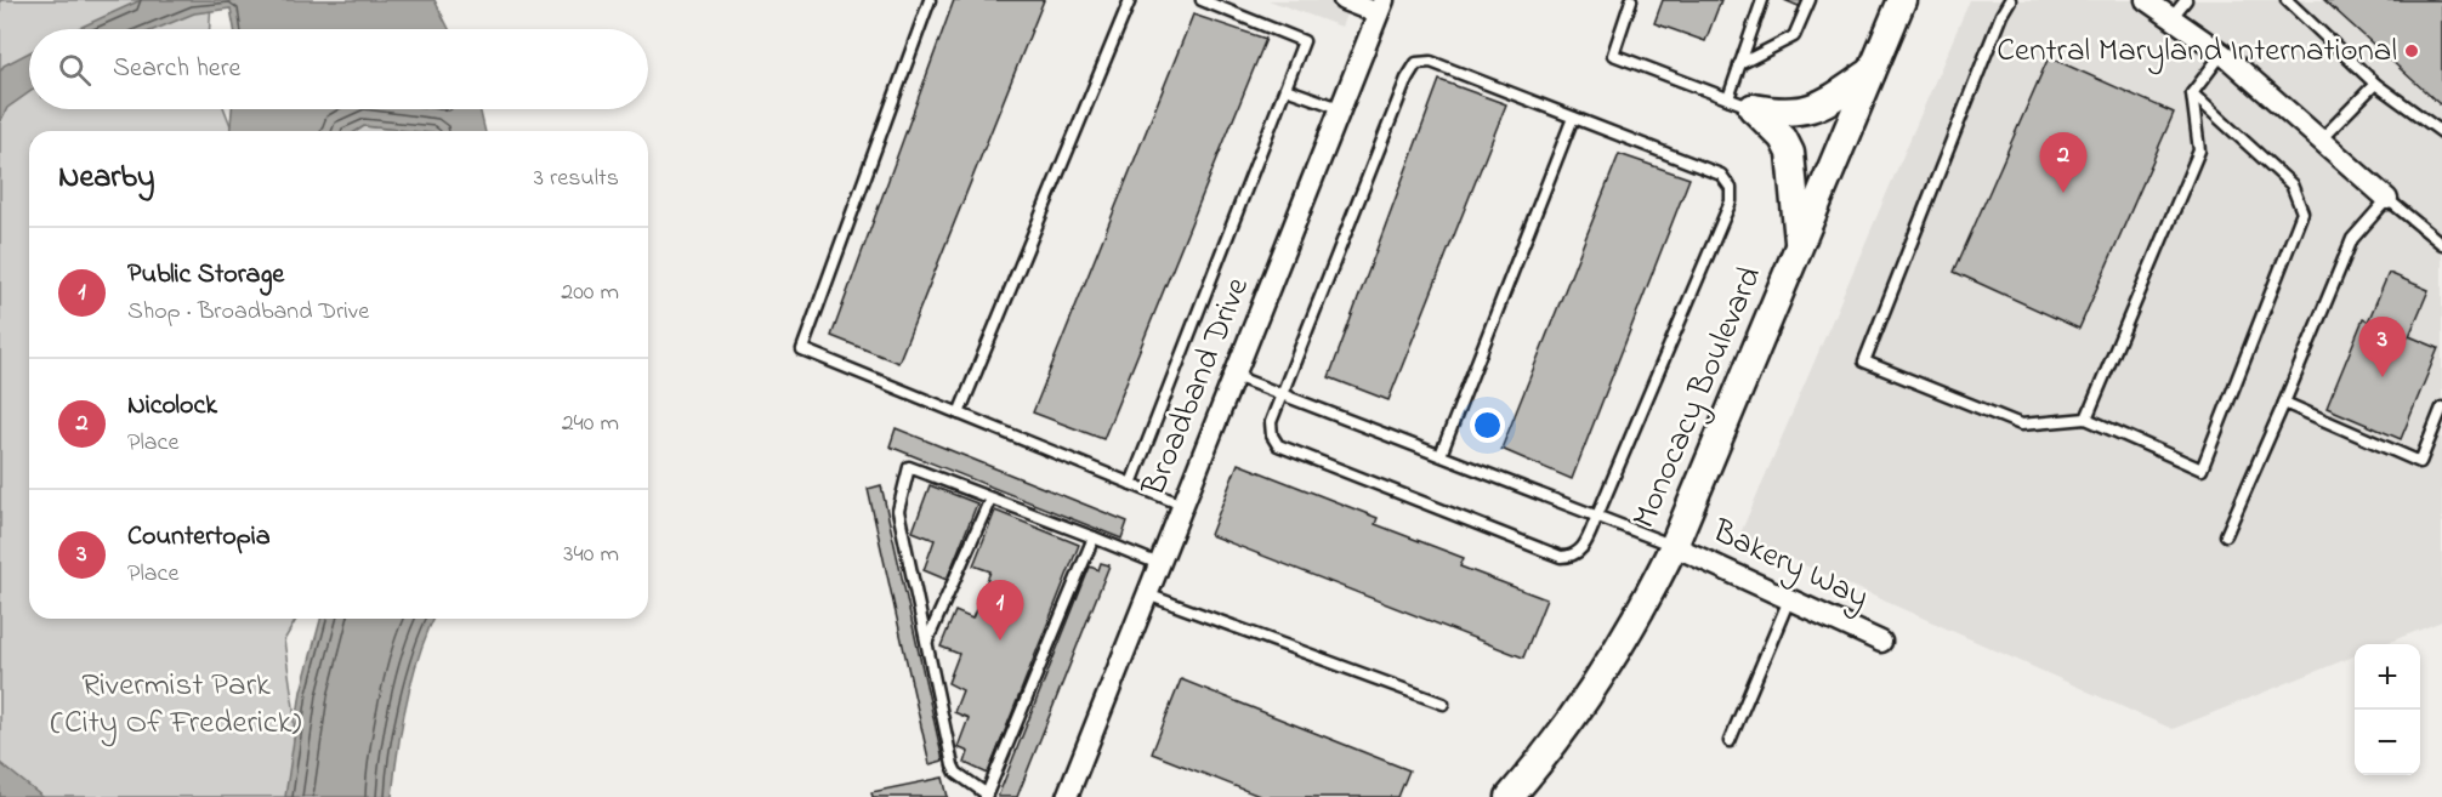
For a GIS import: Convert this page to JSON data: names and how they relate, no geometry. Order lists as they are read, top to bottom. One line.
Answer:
{"streets":{"main road":["Monocacy Boulevard"],"street":["Broadband Drive","Bakery Way"]},"crossings":[["Monocacy Boulevard","Bakery Way"]],"parks":["Rivermist Park (City Of Frederick)"],"places":["Central Maryland International"],"page":{"search":"Search here","heading":["Nearby","3 results"],"pins":["2","3","1"],"list":[{"mark":"1","name":"Public Storage","note":"Shop · Broadband Drive","value":"200 m"},{"mark":"2","name":"Nicolock","note":"Place","value":"240 m"},{"mark":"3","name":"Countertopia","note":"Place","value":"340 m"}],"map_buttons":["+","−"]}}
